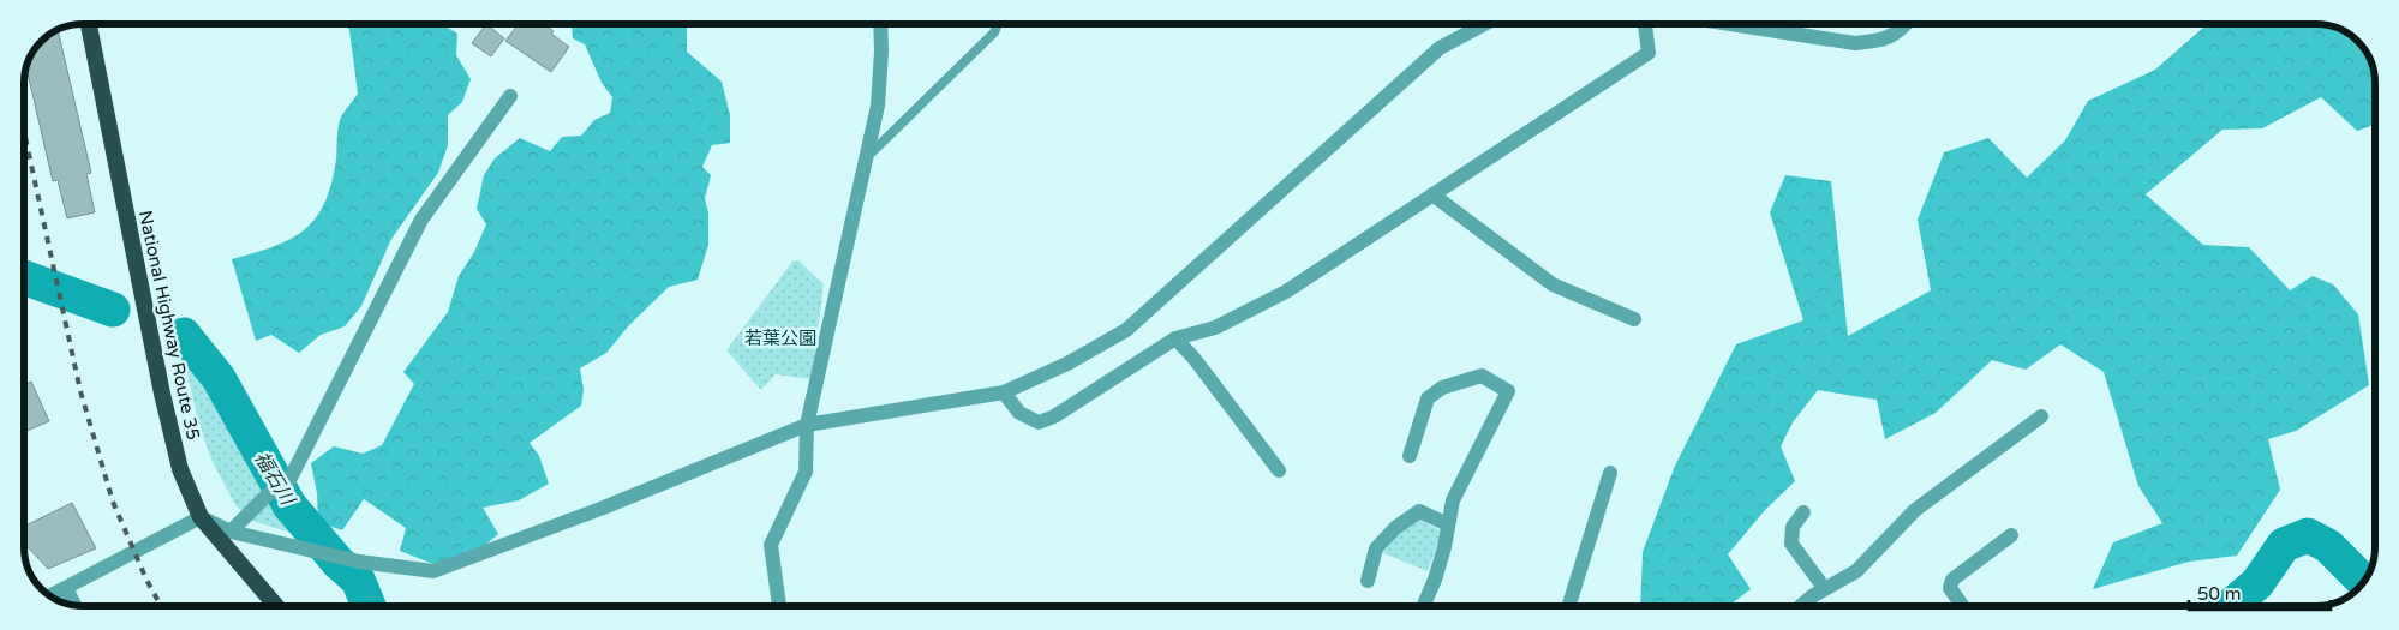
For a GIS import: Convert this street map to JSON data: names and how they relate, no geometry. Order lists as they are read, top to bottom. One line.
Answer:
{"streets":{"highway":["National Highway Route 35"]},"water":["福石川"],"parks":["若葉公園"],"scale_bar":"50 m"}
